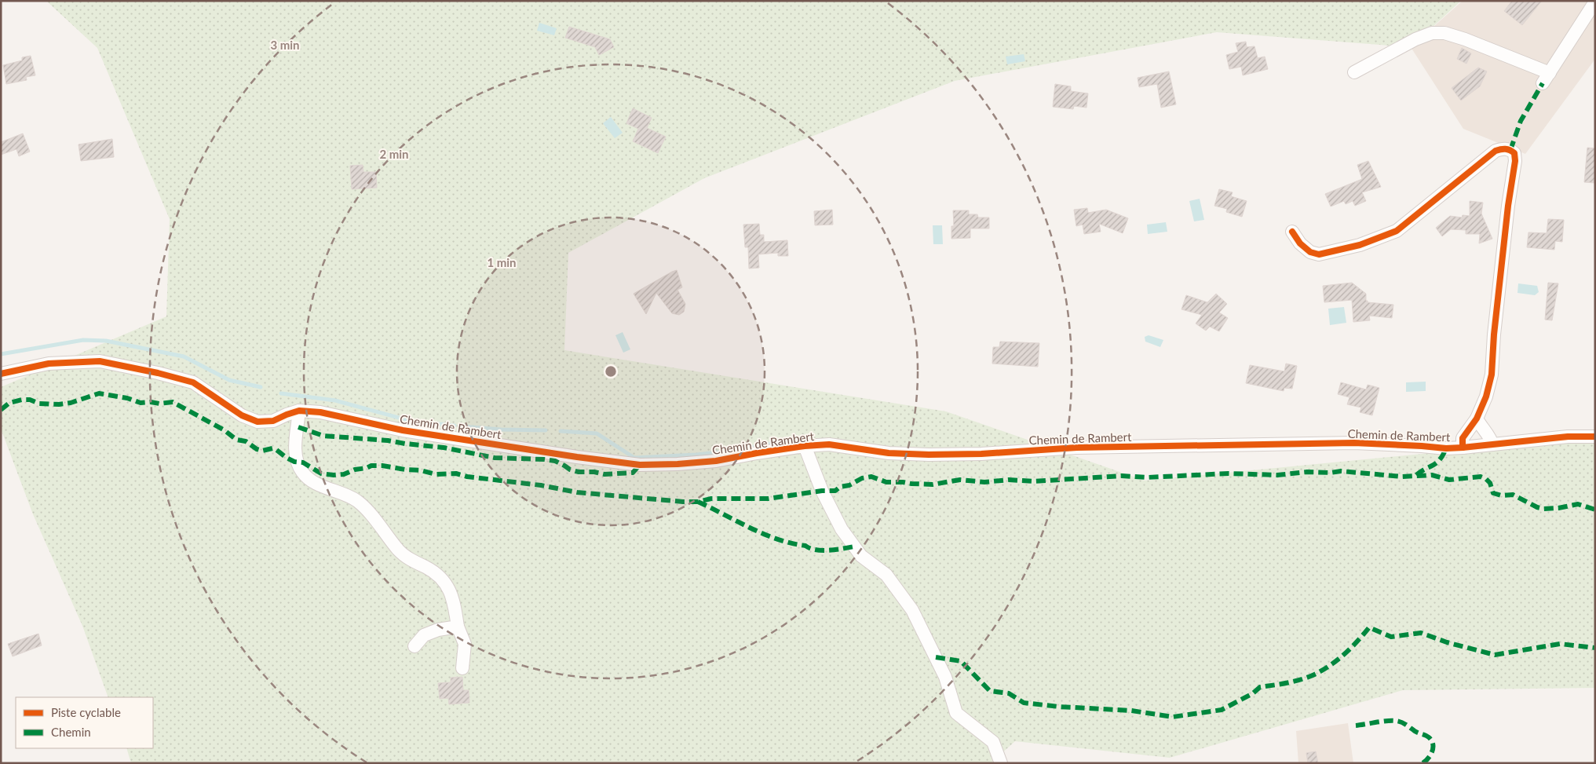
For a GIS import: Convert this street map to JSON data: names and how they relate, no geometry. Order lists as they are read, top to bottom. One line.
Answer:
{"streets":{"street":["Chemin de Rambert"]},"legend":["Piste cyclable","Chemin"],"rings":["3 min","2 min","1 min"]}
